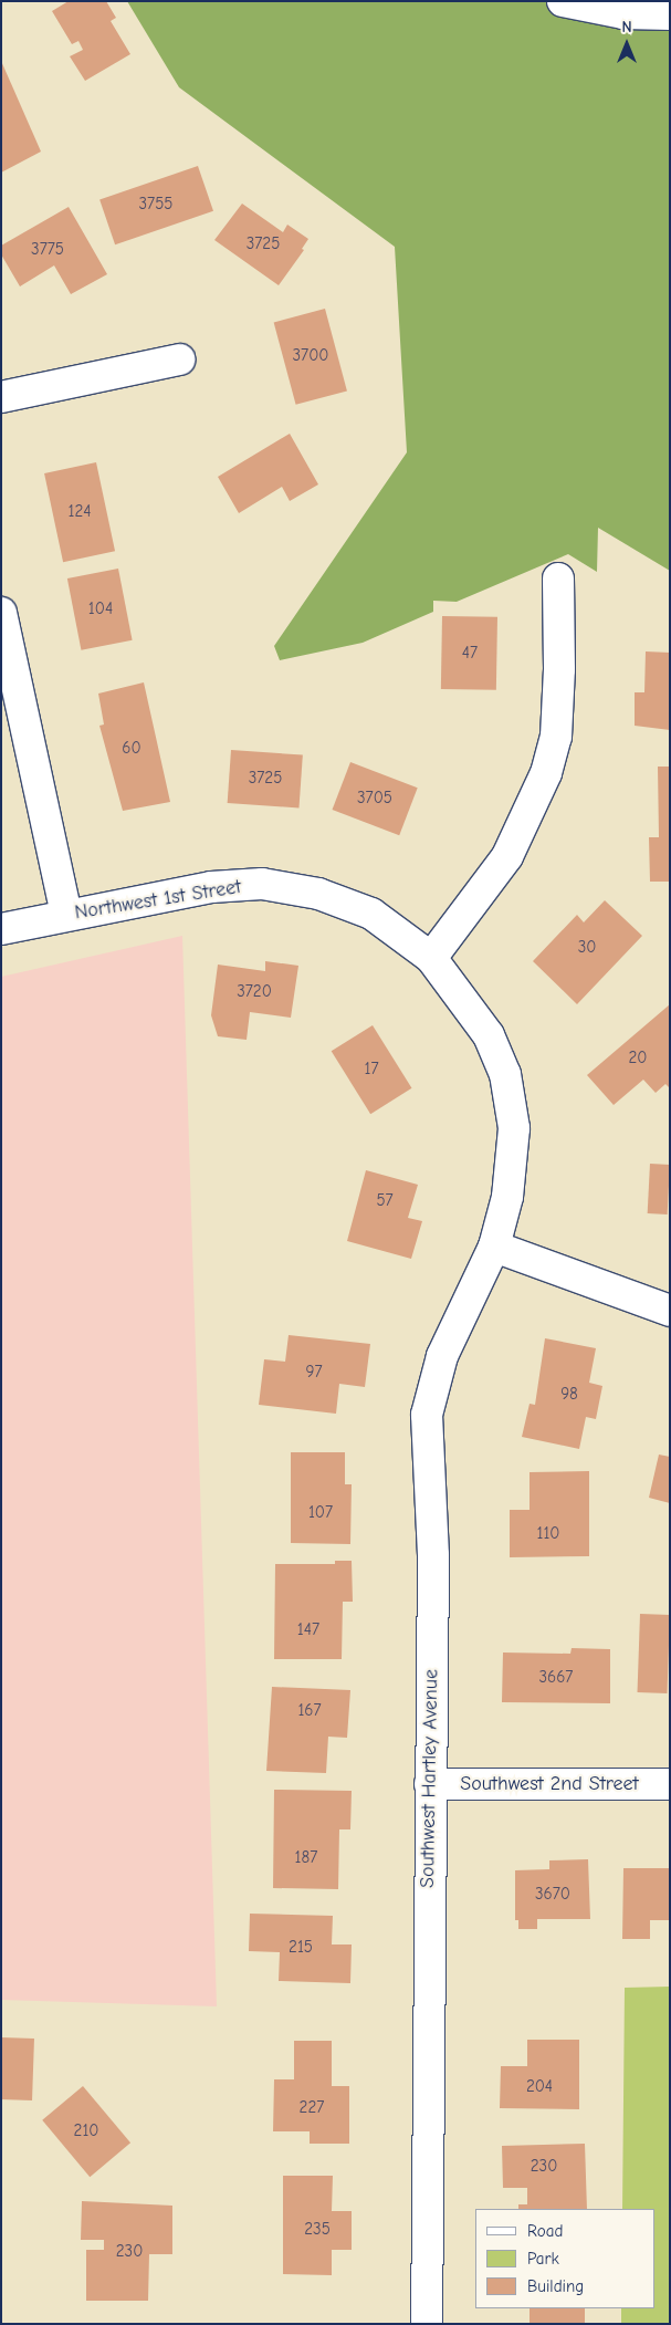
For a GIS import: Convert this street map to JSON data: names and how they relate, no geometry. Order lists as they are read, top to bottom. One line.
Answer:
{"streets":{"street":["Northwest 1st Street","Southwest Hartley Avenue","Southwest 2nd Street"]},"crossings":[["Northwest 1st Street","Southwest Hartley Avenue"],["Southwest Hartley Avenue","Southwest 2nd Street"]],"house_numbers":["3755","3725","3775","3700","124","104","47","60","3725","3705","30","3720","20","17","57","97","98","107","110","147","3667","167","187","3670","215","204","227","210","230","235","230"],"legend":["Road","Park","Building"],"north":"top"}
